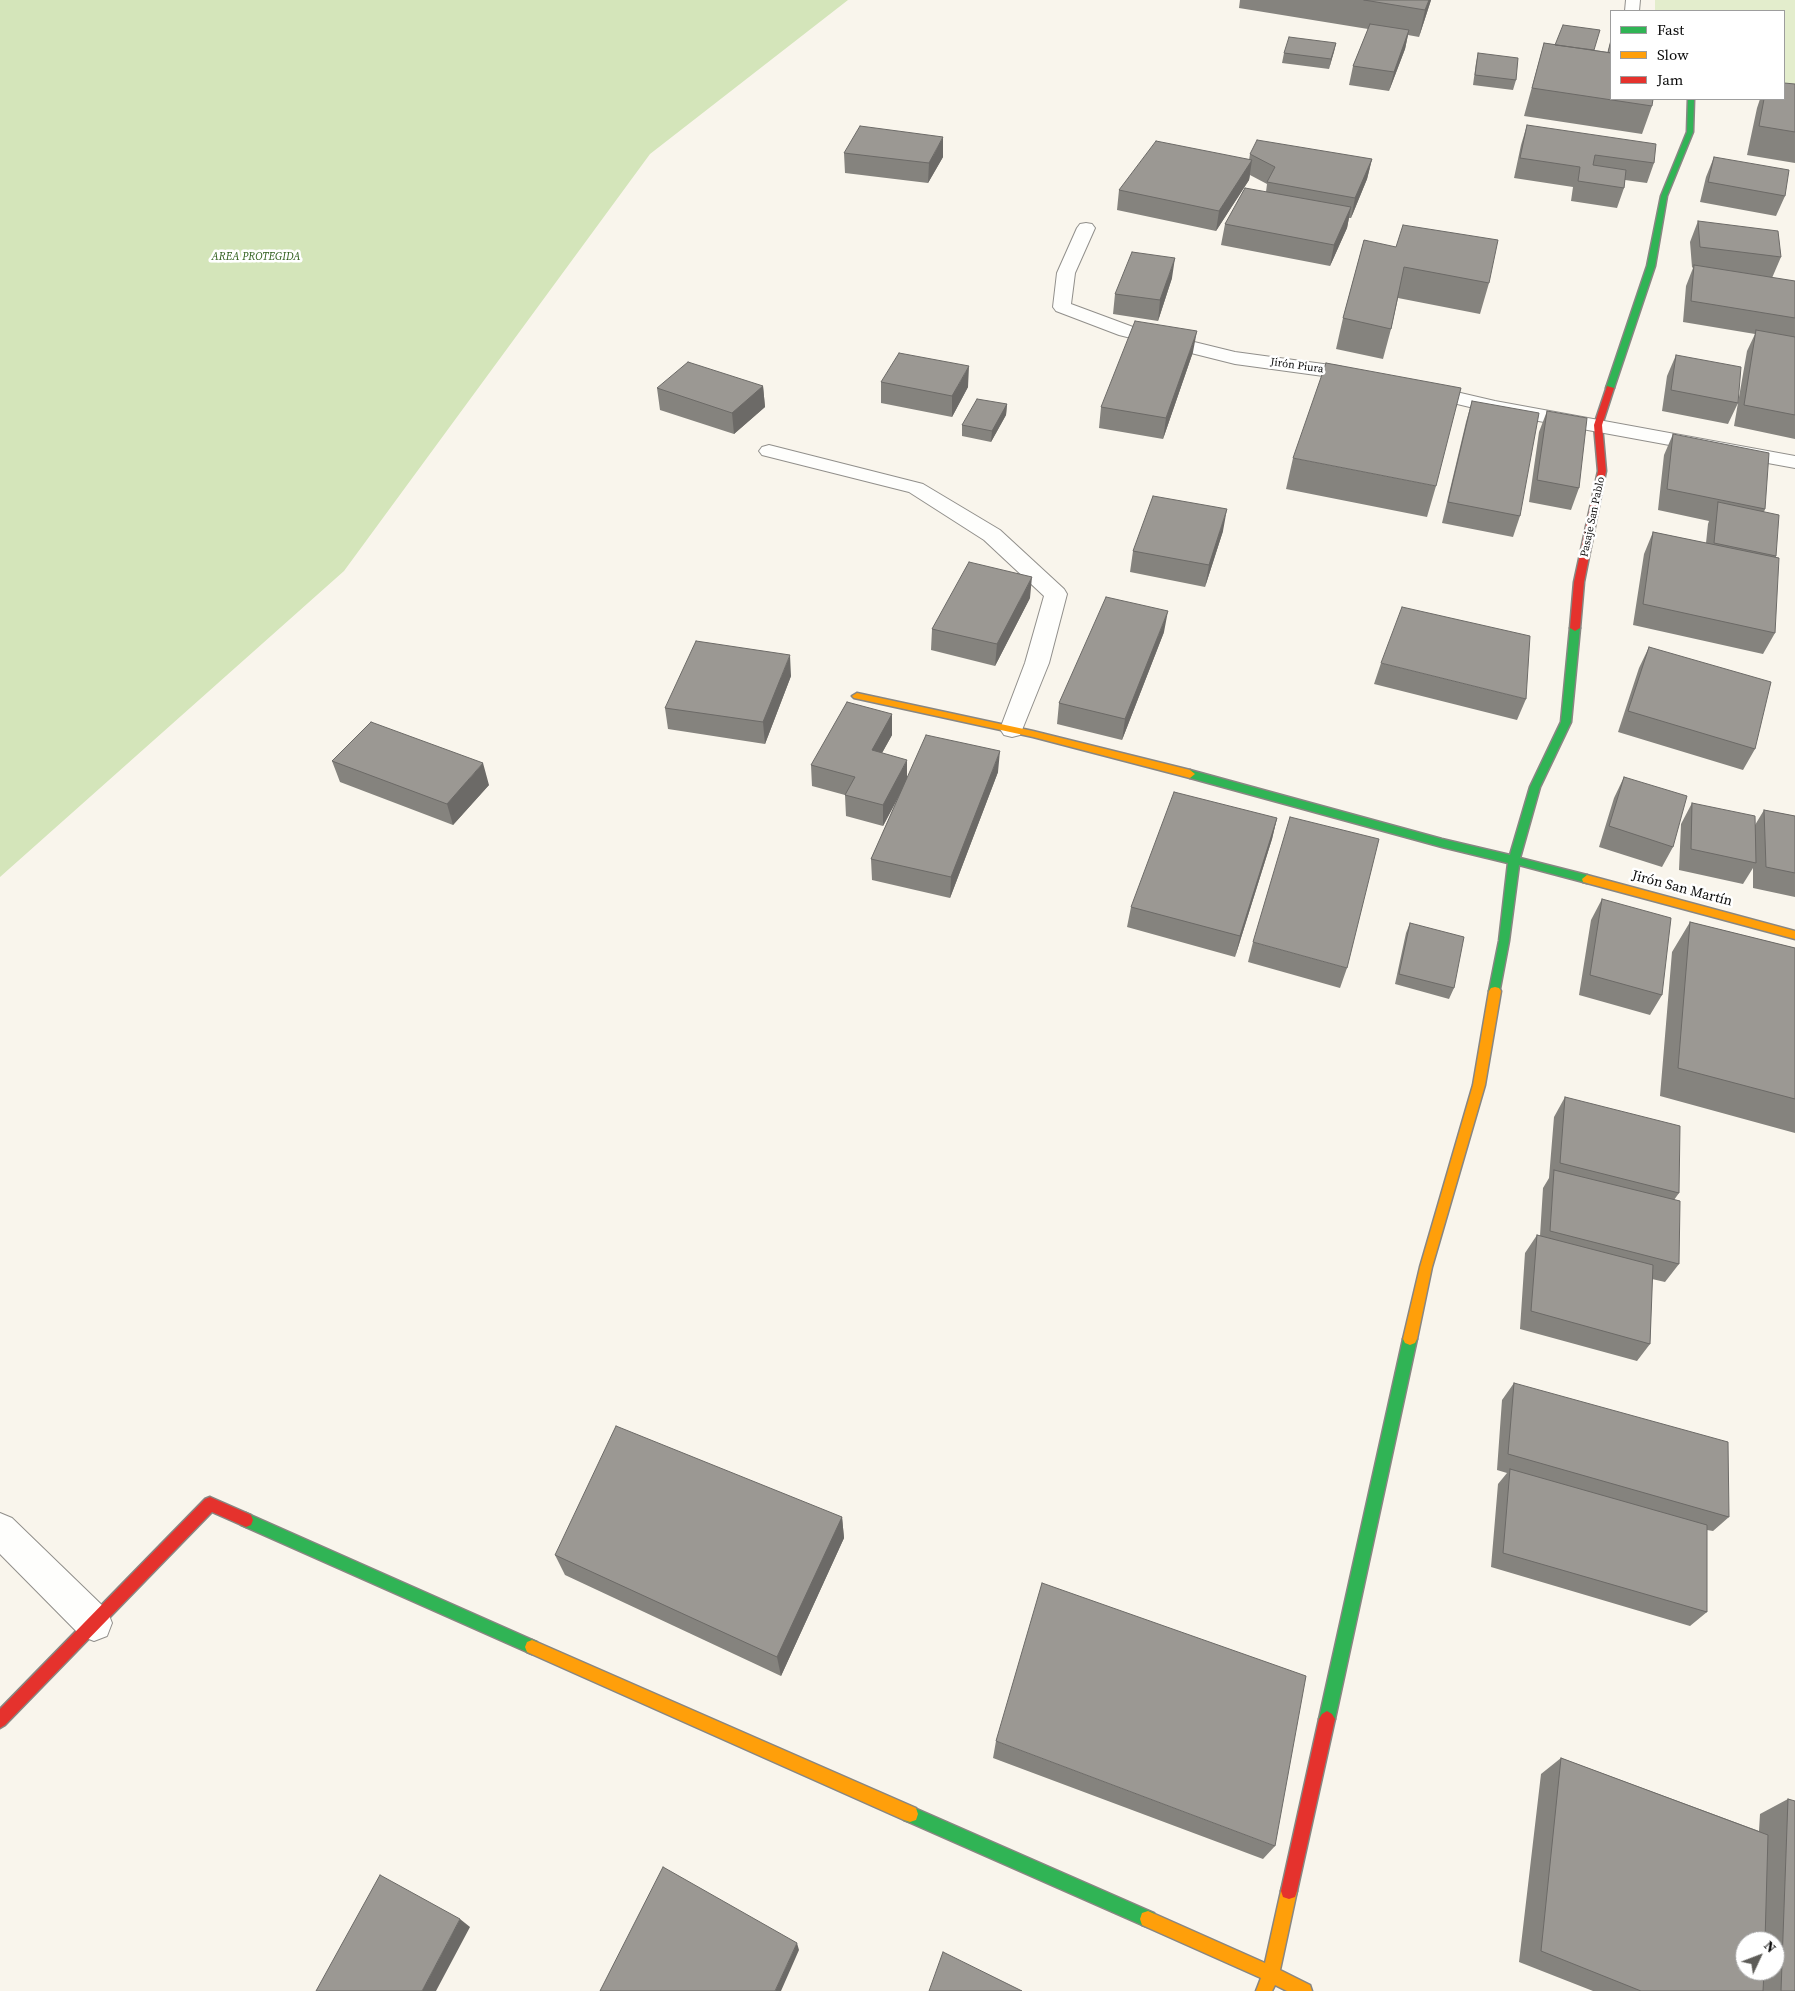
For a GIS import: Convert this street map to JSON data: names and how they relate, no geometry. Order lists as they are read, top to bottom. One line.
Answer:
{"streets":{"street":["Jirón Piura","Pasaje San Pablo","Jirón San Martín"]},"crossings":[["Pasaje San Pablo","Jirón San Martín"]],"parks":["AREA PROTEGIDA"],"legend":["Fast","Slow","Jam"],"north":"top right"}
